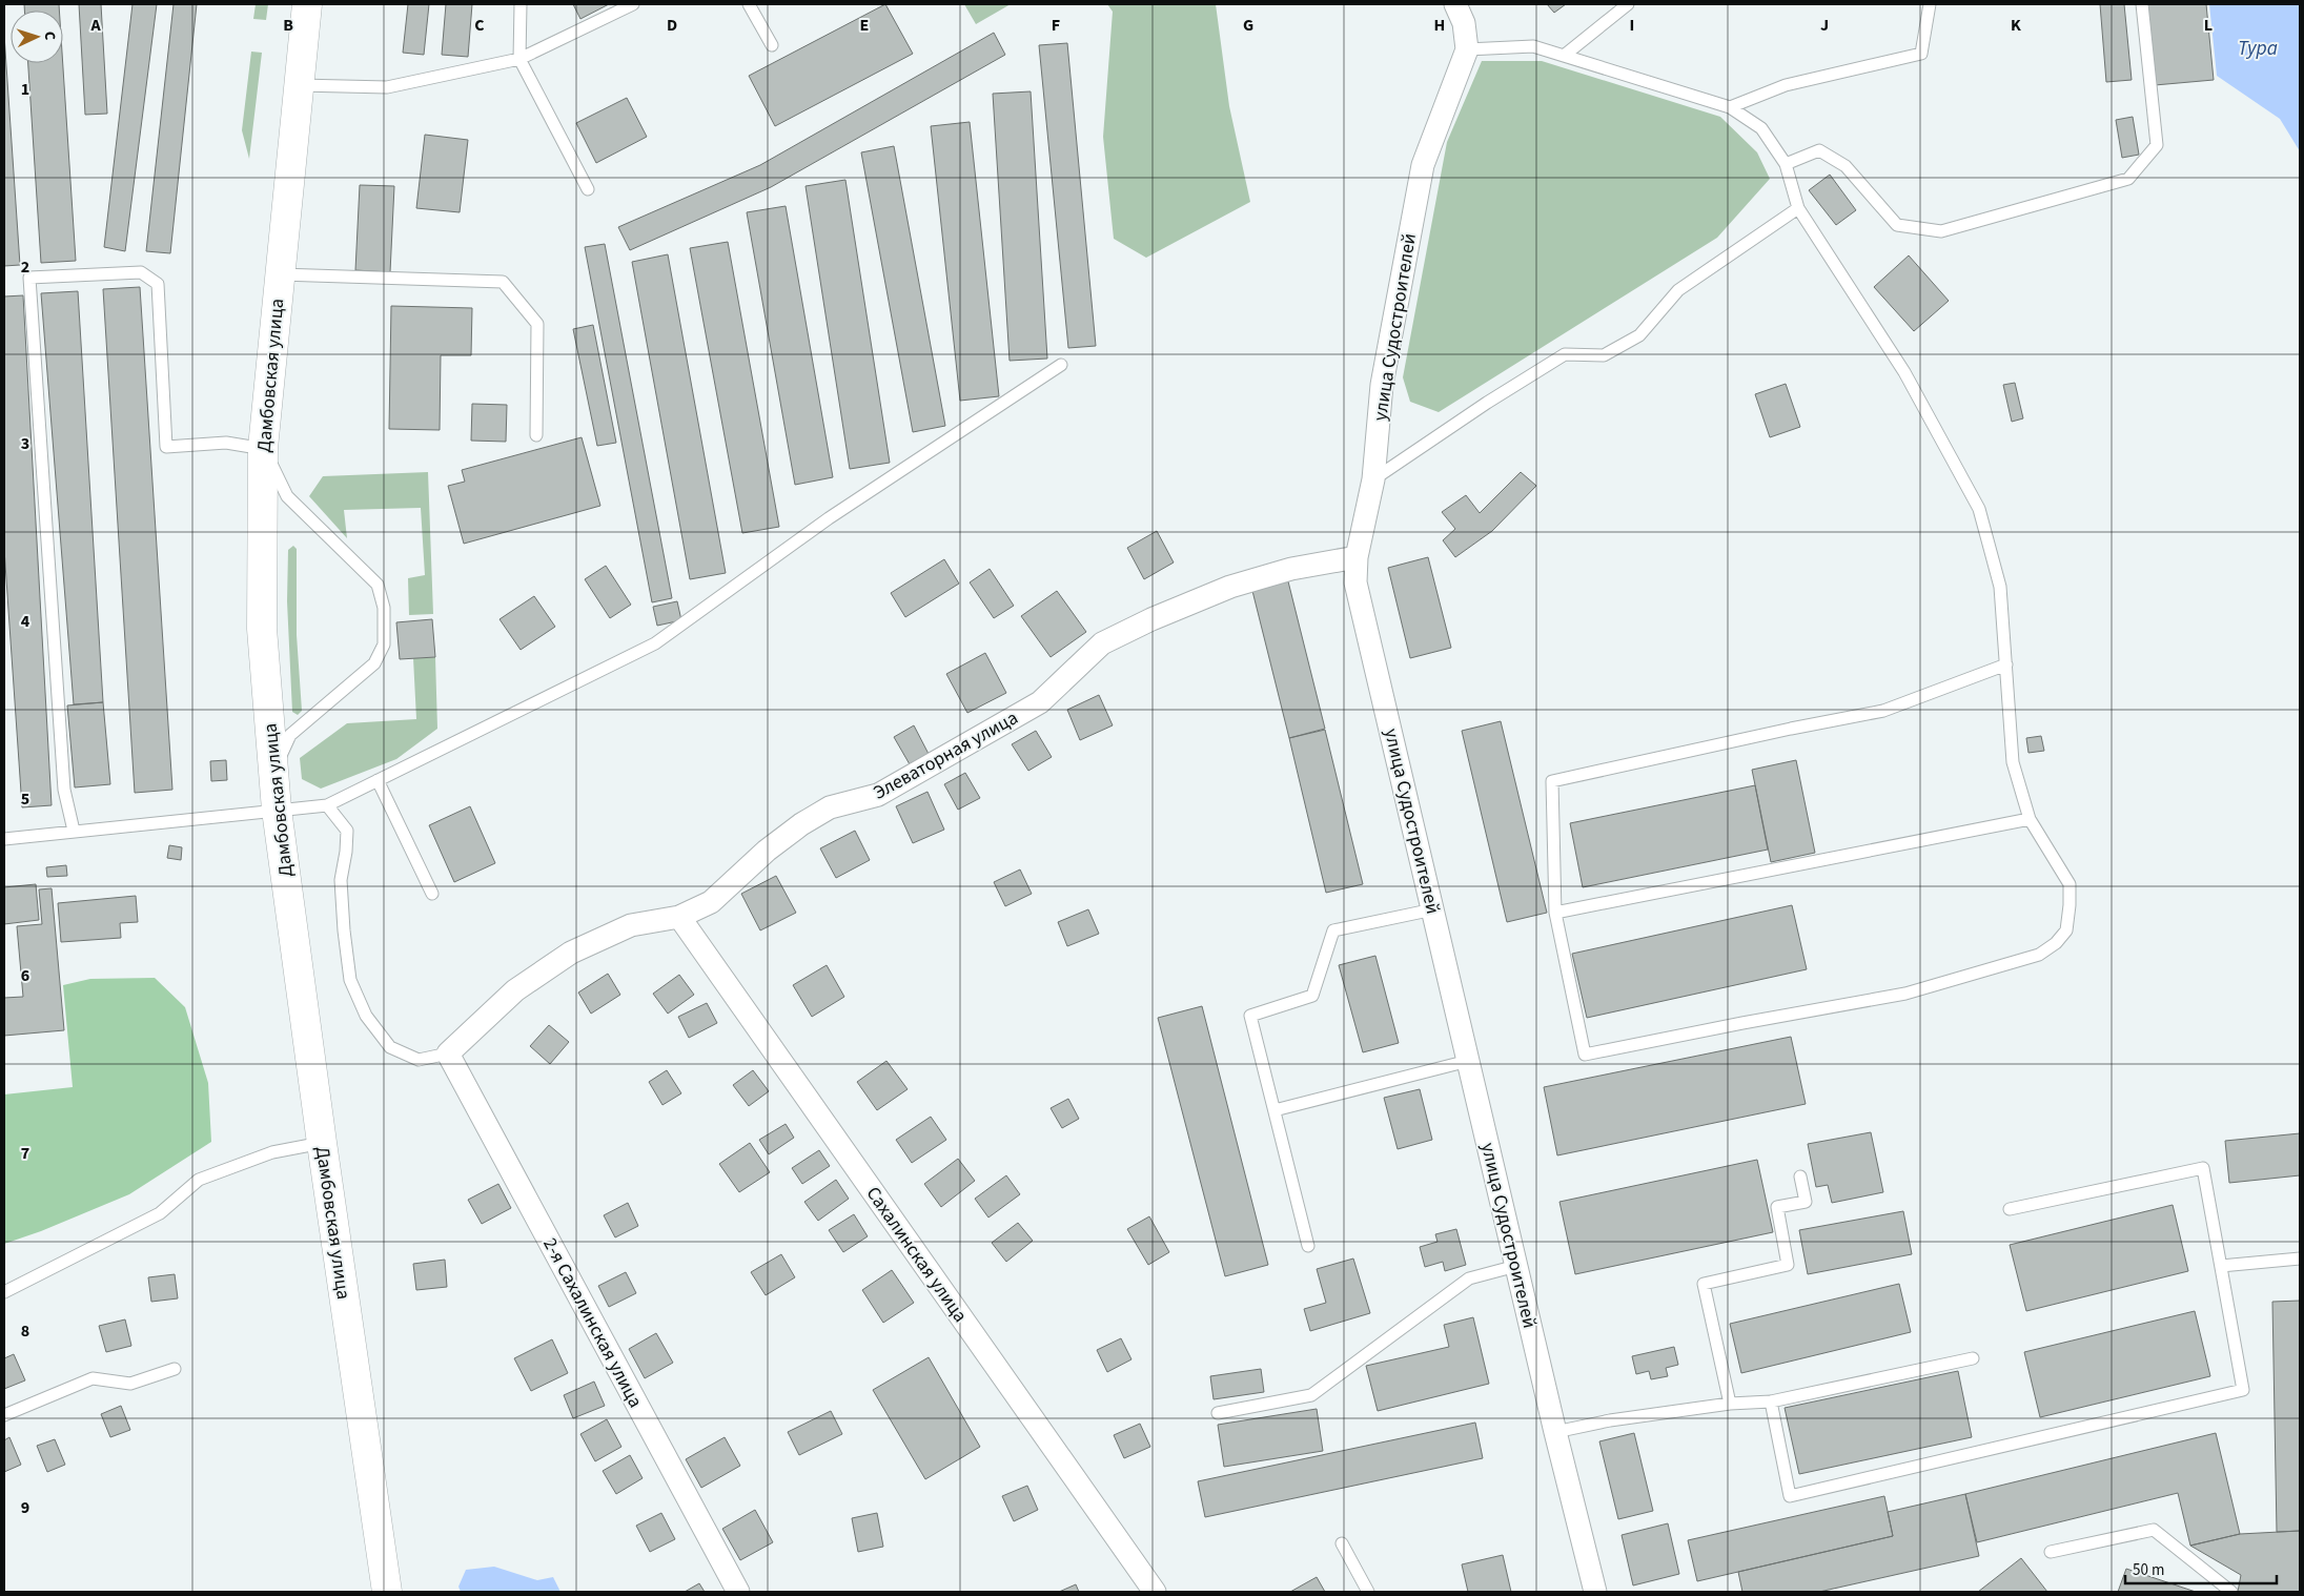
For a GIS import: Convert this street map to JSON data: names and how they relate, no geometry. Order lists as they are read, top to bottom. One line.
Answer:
{"streets":{"main road":["Дамбовская улица"],"street":["улица Судостроителей","Элеваторная улица","Сахалинская улица","2-я Сахалинская улица"]},"crossings":[["улица Судостроителей","Элеваторная улица"],["Элеваторная улица","Сахалинская улица"],["Элеваторная улица","2-я Сахалинская улица"]],"water":["Тура"],"scale_bar":"50 m","north":"right","grid":{"columns":["A","B","C","D","E","F","G","H","I","J","K","L"],"rows":["1","2","3","4","5","6","7","8","9"]}}
